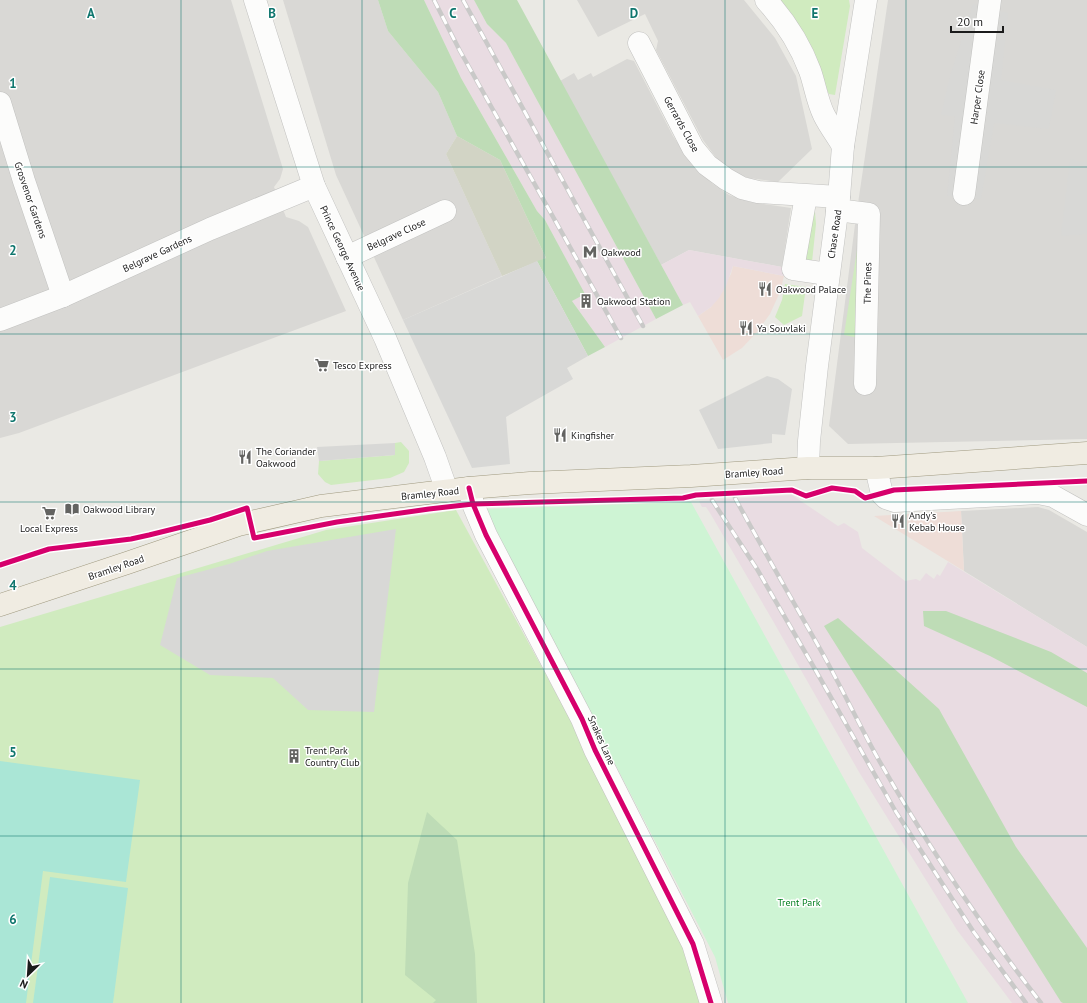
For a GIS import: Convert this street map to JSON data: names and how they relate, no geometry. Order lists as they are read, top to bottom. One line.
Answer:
{"streets":{"main road":["Bramley Road"],"street":["Harper Close","Gerrards Close","Grosvenor Gardens","Belgrave Close","Chase Road","Prince George Avenue","Belgrave Gardens","The Pines","Snakes Lane"]},"crossings":[["Gerrards Close","Chase Road"],["Gerrards Close","The Pines"],["Grosvenor Gardens","Belgrave Gardens"],["Belgrave Close","Prince George Avenue"],["Chase Road","The Pines"],["Chase Road","Bramley Road"],["Prince George Avenue","Belgrave Gardens"],["Prince George Avenue","Bramley Road"],["Bramley Road","Snakes Lane"]],"parks":["Trent Park"],"places":{"metro station":["Oakwood"],"restaurant":["Oakwood Palace","Ya Souvlaki","Kingfisher","The Coriander Oakwood","Andy's Kebab House"],"building":["Oakwood Station","Trent Park Country Club"],"supermarket":["Tesco Express","Local Express"],"library":["Oakwood Library"]},"scale_bar":"20 m","north":"bottom left","grid":{"columns":["A","B","C","D","E"],"rows":["1","2","3","4","5","6"]}}
